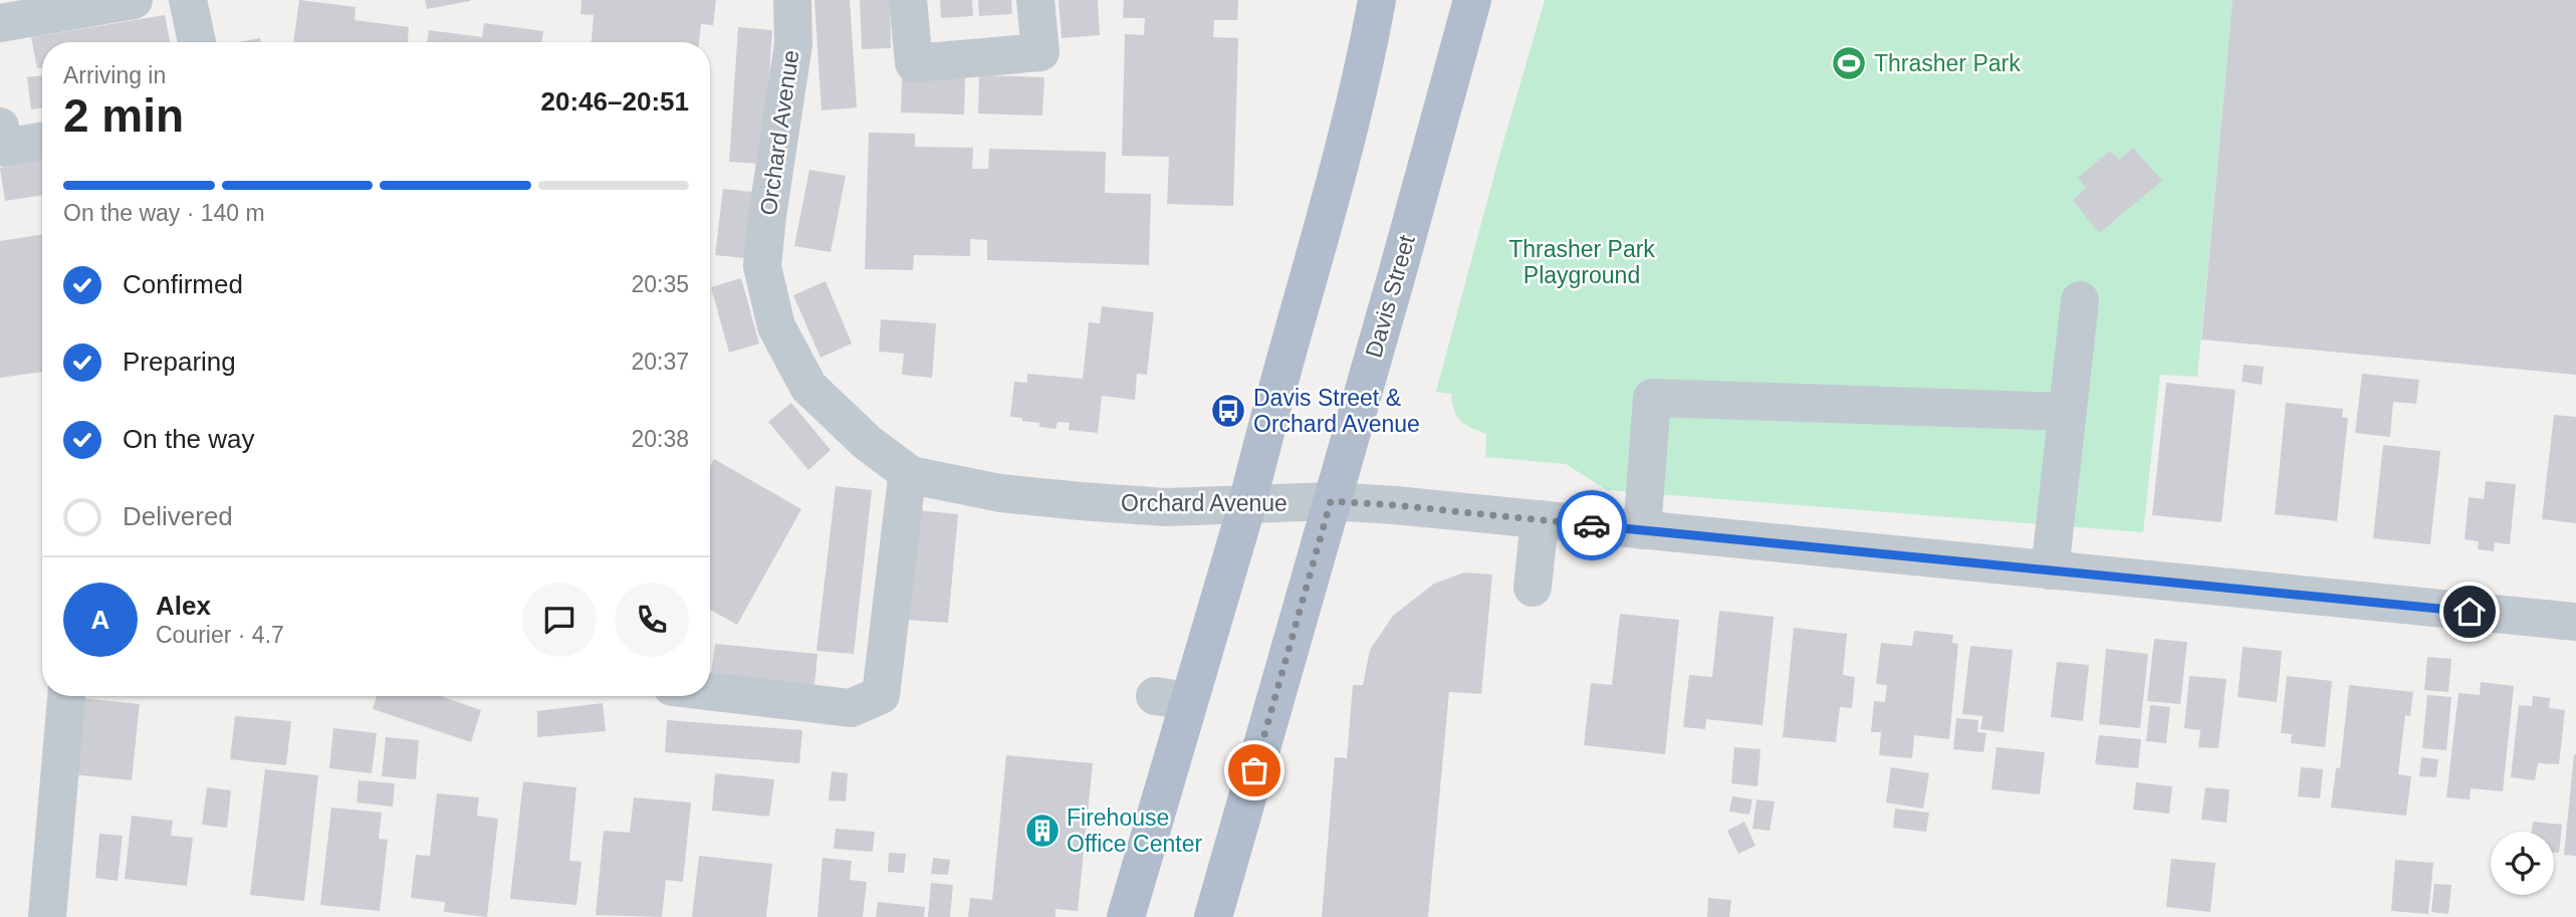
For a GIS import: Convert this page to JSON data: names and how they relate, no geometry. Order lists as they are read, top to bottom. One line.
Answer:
{"streets":{"main road":["Davis Street"],"street":["Orchard Avenue"]},"crossings":[["Orchard Avenue","Davis Street"]],"parks":["Thrasher Park Playground"],"places":{"sports":["Thrasher Park"],"bus stop":["Davis Street & Orchard Avenue"],"building":["Firehouse Office Center"]},"page":{"heading":["2 min","Arriving in","20:46–20:51"],"panel":["Alex","Courier · 4.7"],"bar":"On the way · 140 m","list":[["Confirmed","20:35"],["Preparing","20:37"],["On the way","20:38"],"Delivered"],"round":"A"}}
